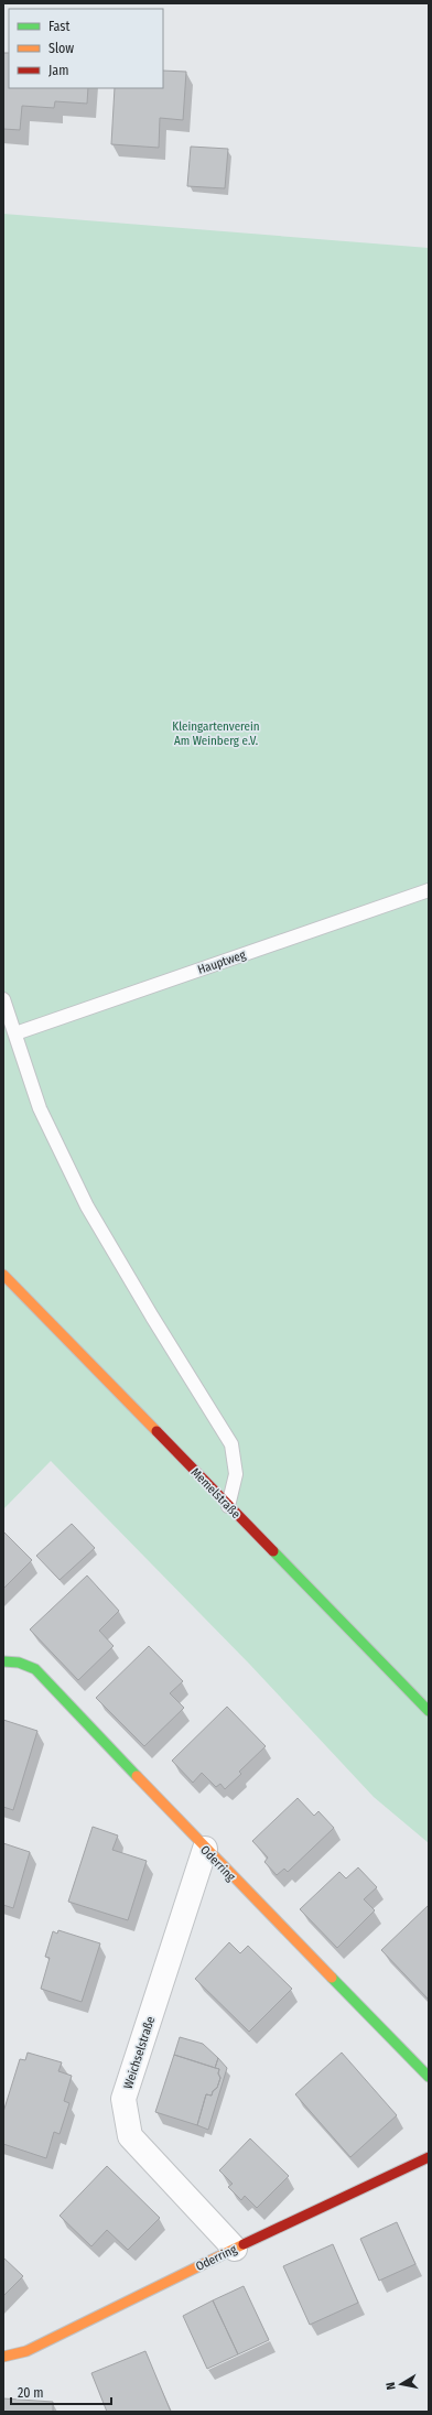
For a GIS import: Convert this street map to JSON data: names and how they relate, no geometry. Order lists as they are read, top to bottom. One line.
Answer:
{"streets":{"street":["Memelstraße","Oderring","Weichselstraße"],"lane":["Hauptweg"]},"crossings":[["Oderring","Weichselstraße"]],"parks":["Kleingartenverein Am Weinberg e.V."],"legend":["Fast","Slow","Jam"],"scale_bar":"20 m","north":"left"}
